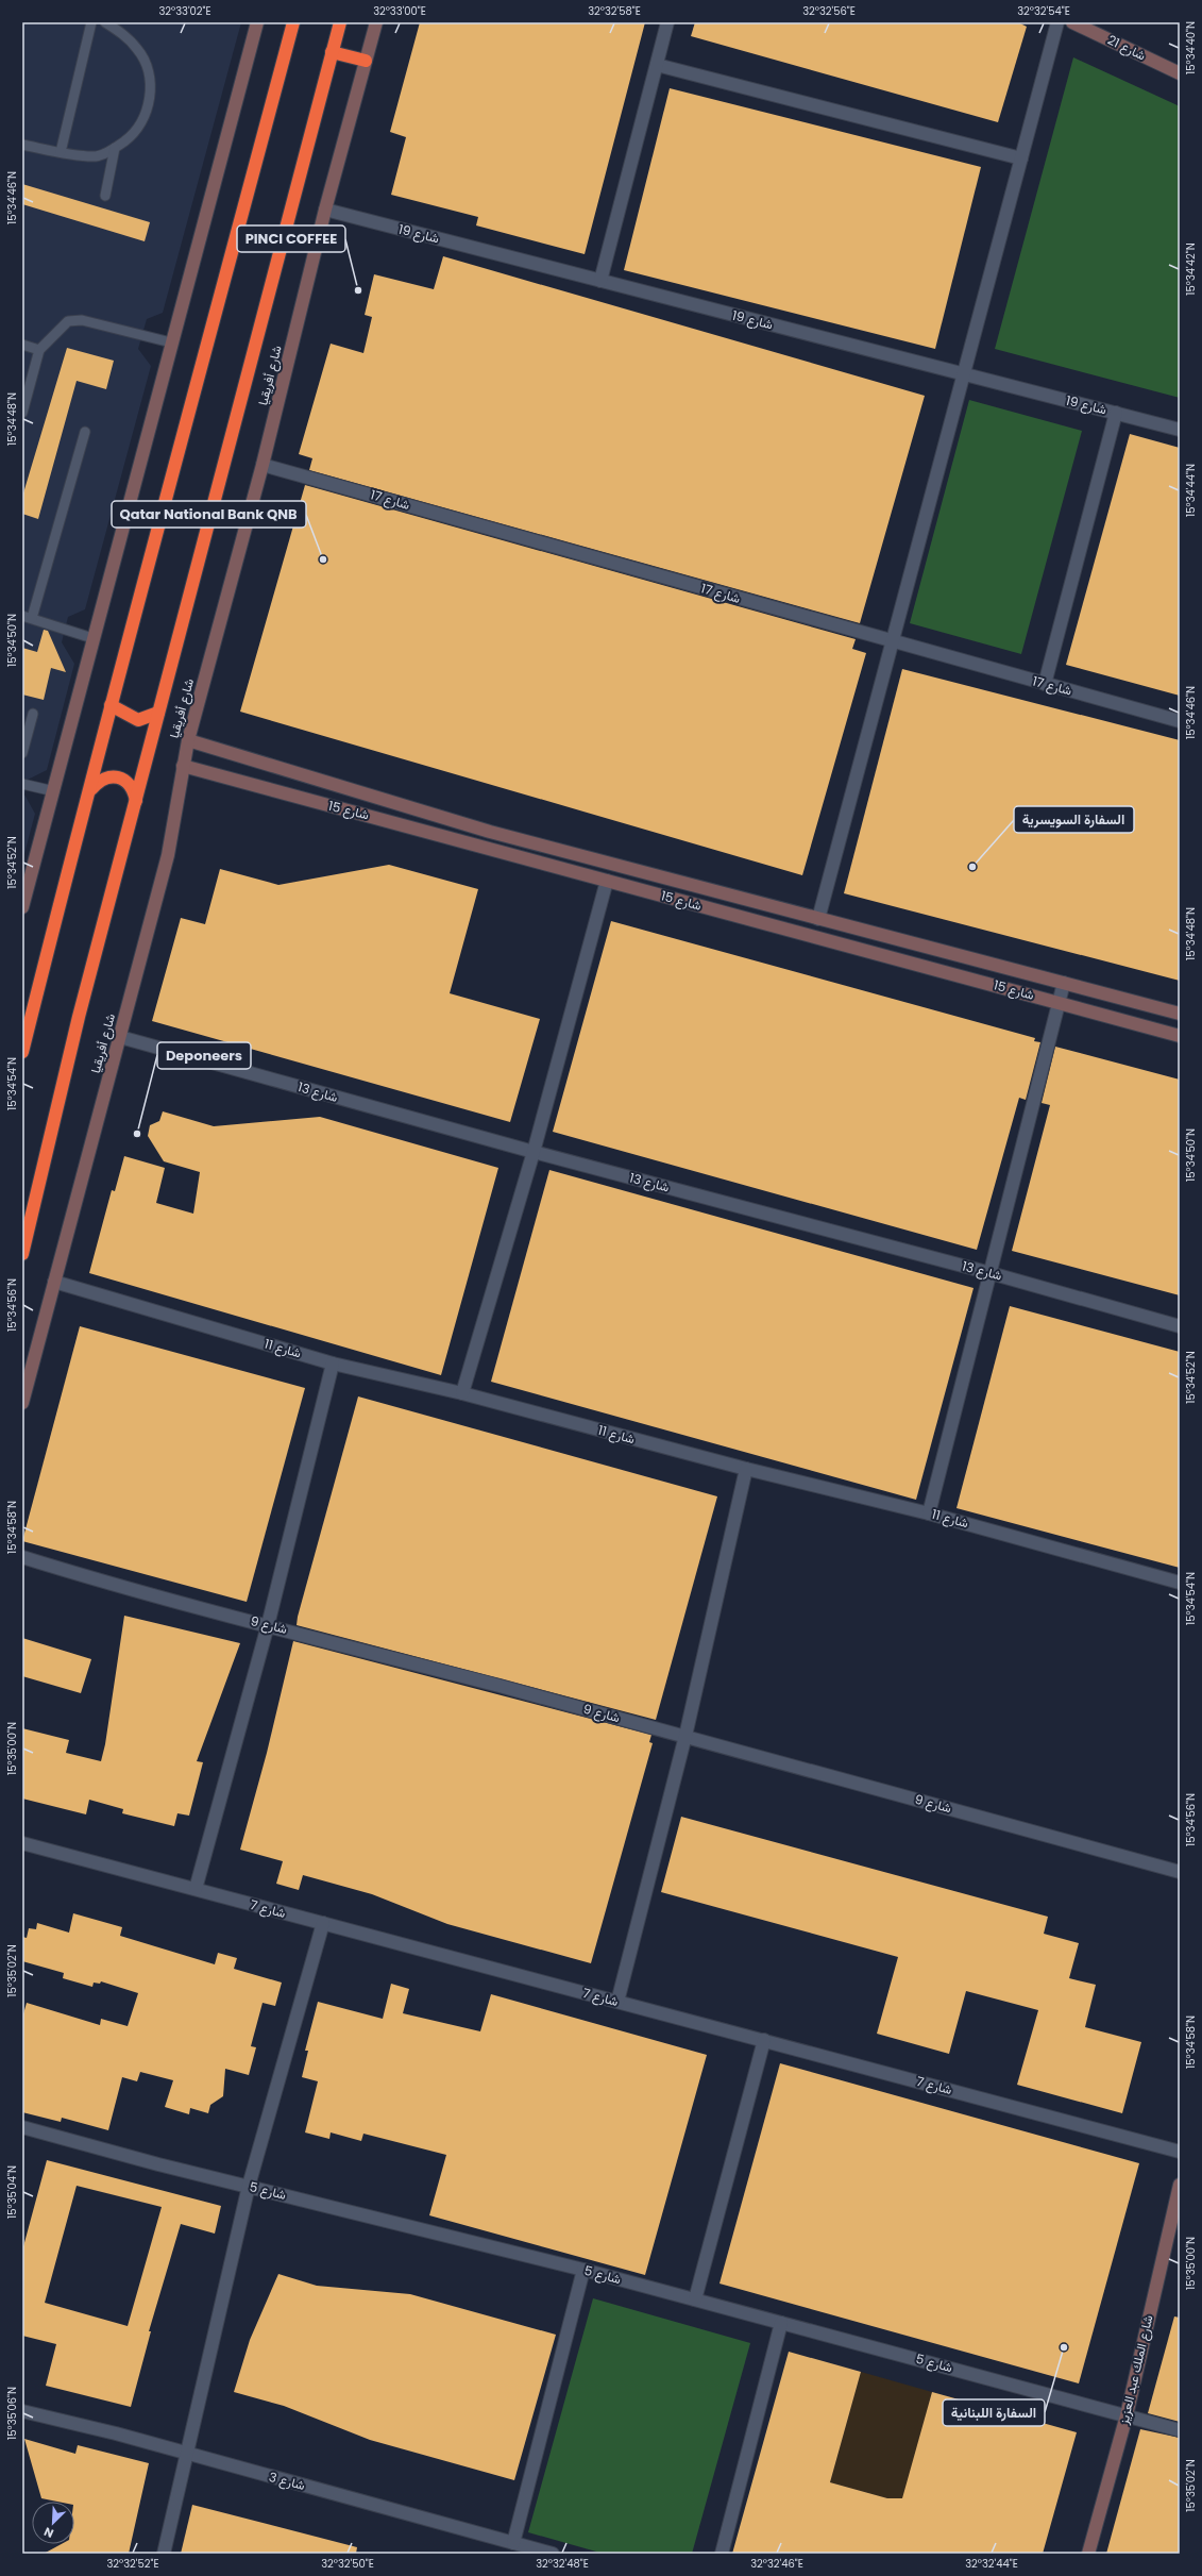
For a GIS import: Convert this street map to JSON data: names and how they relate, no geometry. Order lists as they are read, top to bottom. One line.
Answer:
{"streets":{"highway":["شارع أفريقيا"],"street":["شارع 21","شارع 19","شارع 17","شارع 15","شارع 13","شارع 11","شارع 9","شارع 7","شارع 5","شارع الملك عبد العزيز","شارع 3"]},"crossings":[["شارع 19","شارع أفريقيا"],["شارع أفريقيا","شارع 17"],["شارع أفريقيا","شارع 15"],["شارع أفريقيا","شارع 13"],["شارع أفريقيا","شارع 11"],["شارع 5","شارع الملك عبد العزيز"]],"places":["PINCI COFFEE","Qatar National Bank QNB","السفارة السويسرية","Deponeers","السفارة اللبنانية"],"north":"bottom left","coordinates":["32°33'02\"E","32°33'00\"E","32°32'58\"E","32°32'56\"E","32°32'54\"E","15°34'40\"N","15°34'46\"N","15°34'42\"N","15°34'48\"N","15°34'44\"N","15°34'50\"N","15°34'52\"N","15°34'54\"N","15°34'56\"N","15°34'58\"N","15°35'00\"N","15°35'02\"N","15°35'04\"N","15°35'06\"N","32°32'52\"E","32°32'50\"E","32°32'48\"E","32°32'46\"E","32°32'44\"E"]}
